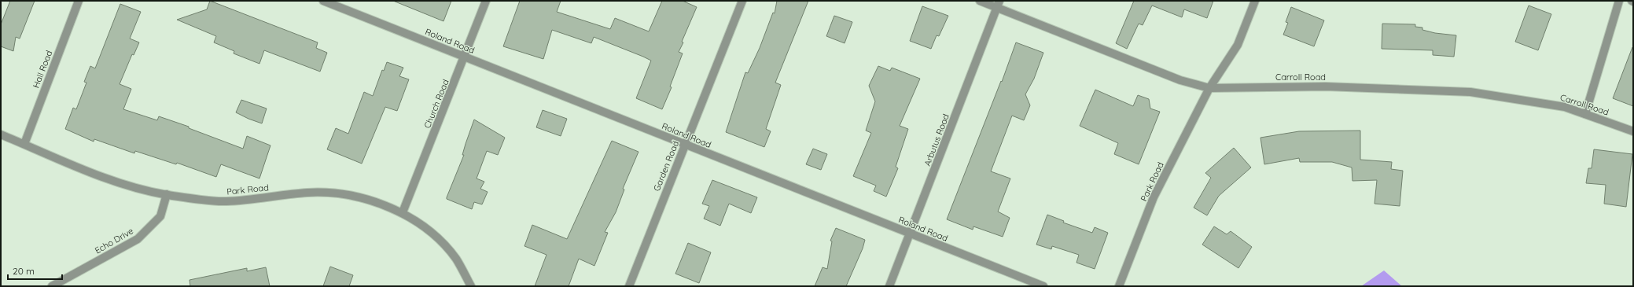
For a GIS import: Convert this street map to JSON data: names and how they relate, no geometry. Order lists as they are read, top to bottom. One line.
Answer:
{"streets":{"street":["Roland Road","Hall Road","Carroll Road","Church Road","Arbutus Road","Garden Road","Park Road","Echo Drive"]},"crossings":[["Roland Road","Church Road"],["Roland Road","Arbutus Road"],["Roland Road","Garden Road"],["Hall Road","Park Road"],["Carroll Road","Arbutus Road"],["Carroll Road","Park Road"],["Church Road","Park Road"],["Park Road","Echo Drive"]],"scale_bar":"20 m"}
